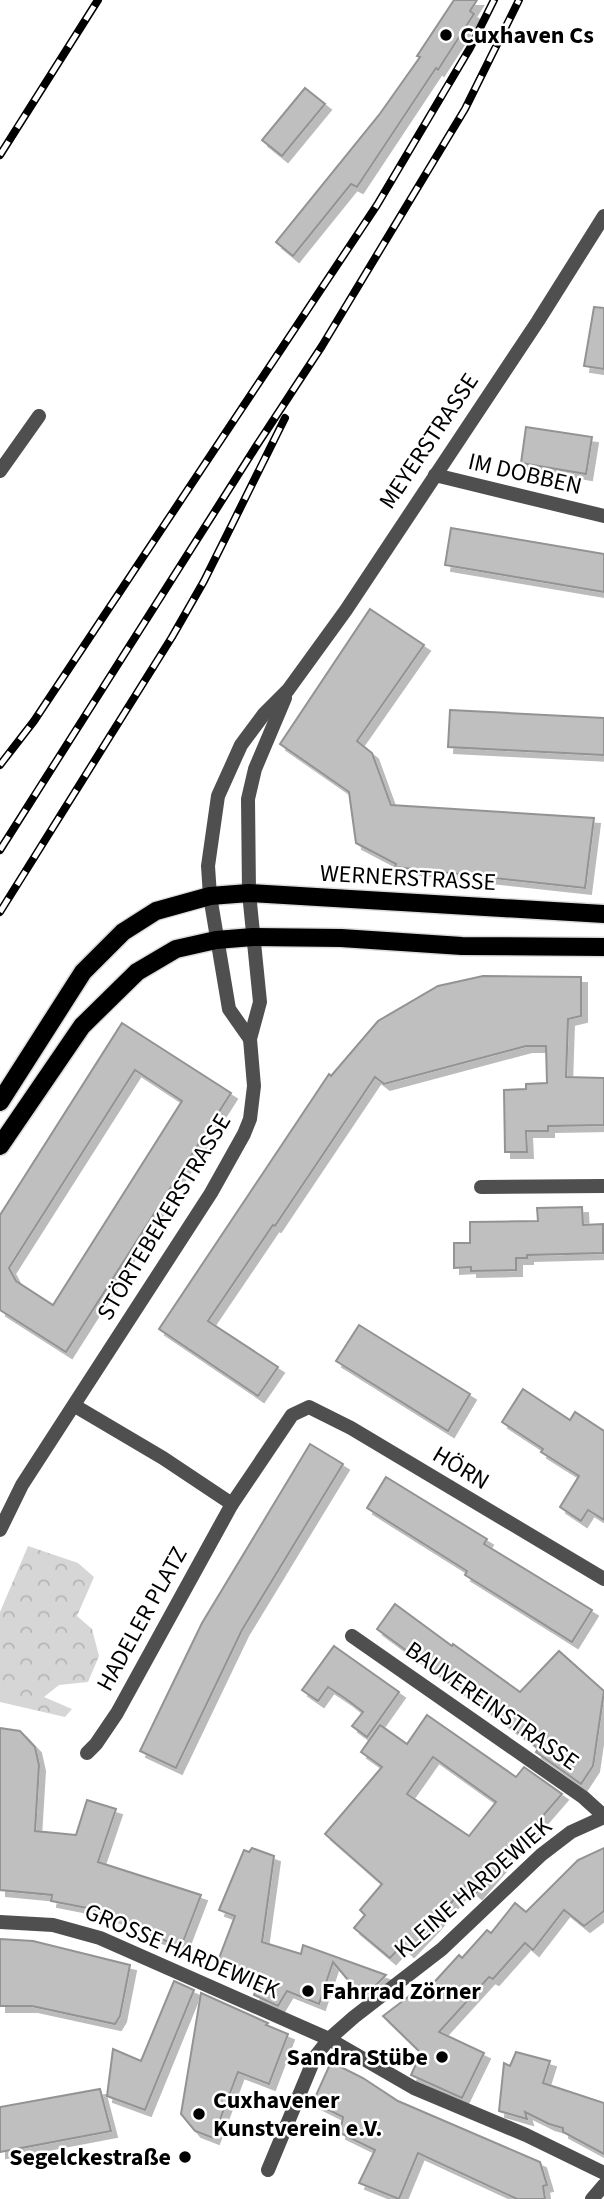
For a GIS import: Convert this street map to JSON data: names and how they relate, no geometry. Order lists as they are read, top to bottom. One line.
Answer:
{"streets":{"main road":["WERNERSTRASSE"],"street":["MEYERSTRASSE","IM DOBBEN","STÖRTEBEKERSTRASSE","HÖRN","HADELER PLATZ","BAUVEREINSTRASSE","KLEINE HARDEWIEK","GROSSE HARDEWIEK"]},"crossings":[["MEYERSTRASSE","IM DOBBEN"],["MEYERSTRASSE","WERNERSTRASSE"],["MEYERSTRASSE","STÖRTEBEKERSTRASSE"],["HÖRN","HADELER PLATZ"],["BAUVEREINSTRASSE","KLEINE HARDEWIEK"],["KLEINE HARDEWIEK","GROSSE HARDEWIEK"]],"places":["Cuxhaven Cs","Fahrrad Zörner","Sandra Stübe","Cuxhavener Kunstverein e.V.","Segelckestraße"]}
